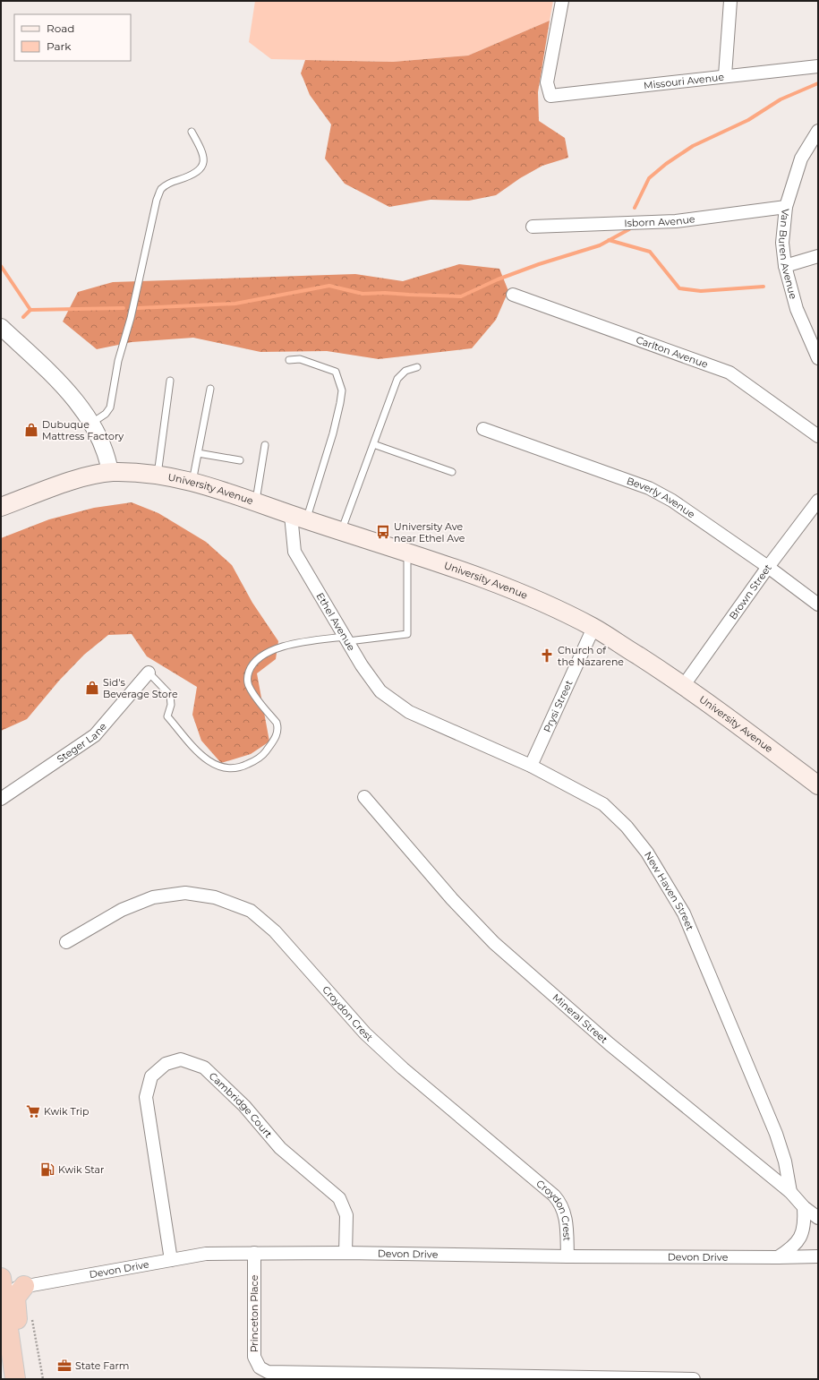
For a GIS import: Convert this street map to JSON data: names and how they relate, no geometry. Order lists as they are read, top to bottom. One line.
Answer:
{"streets":{"main road":["University Avenue"],"street":["Missouri Avenue","Isborn Avenue","Van Buren Avenue","Carlton Avenue","Beverly Avenue","Brown Street","Ethel Avenue","Prysi Street","Steger Lane","New Haven Street","Croydon Crest","Mineral Street","Cambridge Court","Devon Drive","Princeton Place"]},"crossings":[["Isborn Avenue","Van Buren Avenue"],["University Avenue","Brown Street"],["University Avenue","Ethel Avenue"],["University Avenue","Prysi Street"],["Beverly Avenue","Brown Street"],["Ethel Avenue","New Haven Street"],["Prysi Street","New Haven Street"],["New Haven Street","Mineral Street"],["Croydon Crest","Devon Drive"],["Cambridge Court","Devon Drive"],["Devon Drive","Princeton Place"]],"places":{"shop":["Dubuque Mattress Factory","Sid's Beverage Store"],"bus stop":["University Ave near Ethel Ave"],"church":["Church of the Nazarene"],"supermarket":["Kwik Trip"],"fuel station":["Kwik Star"],"office":["State Farm"]},"legend":["Road","Park"]}
